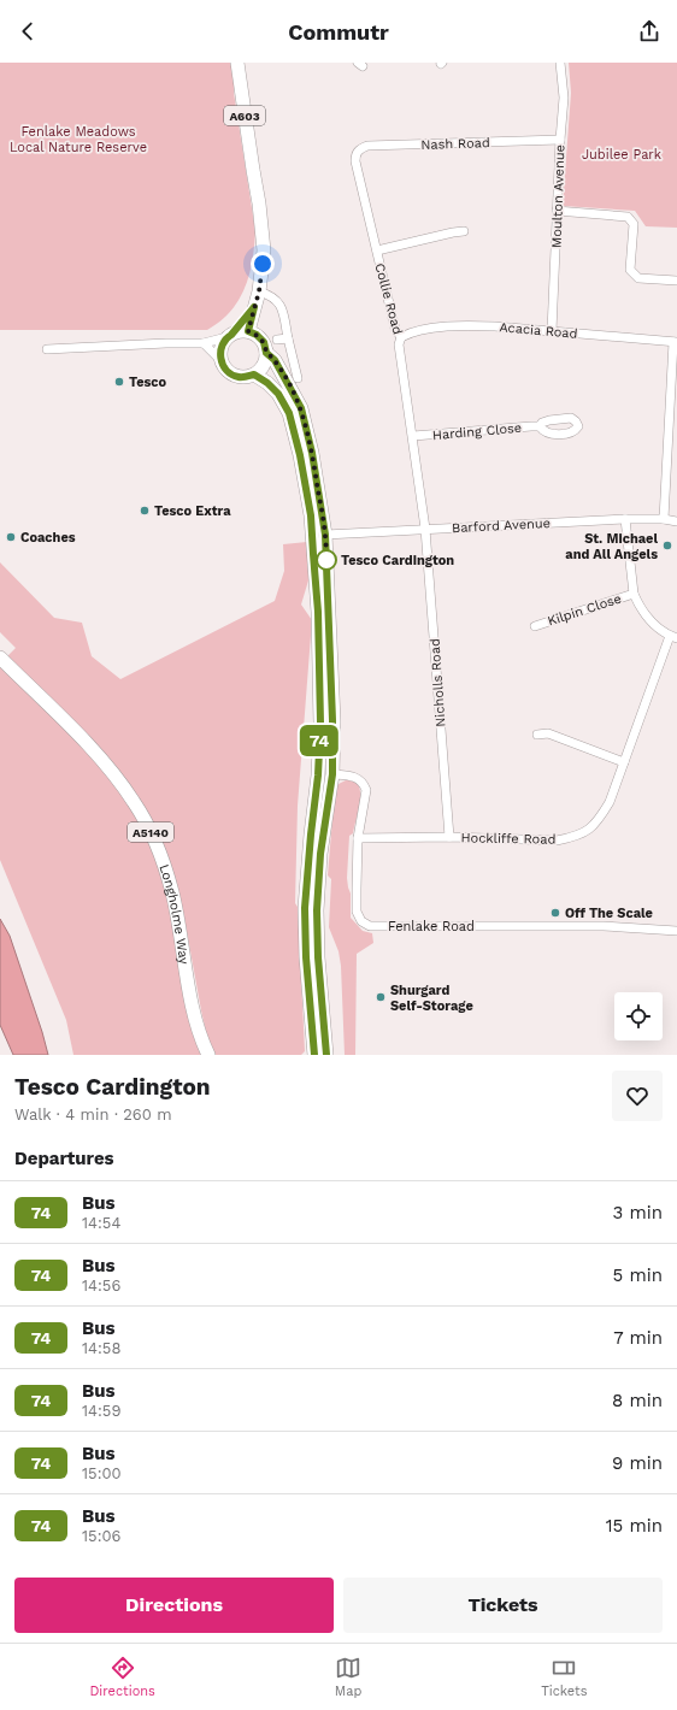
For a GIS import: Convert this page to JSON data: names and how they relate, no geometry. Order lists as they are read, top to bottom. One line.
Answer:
{"streets":{"main road":["A603","A5140","Longholme Way"],"street":["Nash Road","Moulton Avenue","Collie Road","Acacia Road","Harding Close","Barford Avenue","Kilpin Close","Nicholls Road","Hockliffe Road","Fenlake Road"]},"crossings":[["Nash Road","Moulton Avenue"],["Nash Road","Collie Road"],["Moulton Avenue","Acacia Road"],["Collie Road","Acacia Road"],["Collie Road","Harding Close"],["Collie Road","Barford Avenue"],["Collie Road","Nicholls Road"],["Barford Avenue","Nicholls Road"],["Nicholls Road","Hockliffe Road"],["Hockliffe Road","Fenlake Road"]],"parks":["Fenlake Meadows Local Nature Reserve","Jubilee Park"],"places":["Tesco","Tesco Extra","Coaches","St. Michael and All Angels","Tesco Cardington","Off The Scale","Shurgard Self-Storage"],"lines":["bus line 74"],"page":{"header":"Commutr","on_map":"74","heading":[["Tesco Cardington","Walk · 4 min · 260 m"],"Departures"],"list":[{"mark":"74","name":"Bus","note":"14:54","value":"3 min"},{"mark":"74","name":"Bus","note":"14:56","value":"5 min"},{"mark":"74","name":"Bus","note":"14:58","value":"7 min"},{"mark":"74","name":"Bus","note":"14:59","value":"8 min"},{"mark":"74","name":"Bus","note":"15:00","value":"9 min"},{"mark":"74","name":"Bus","note":"15:06","value":"15 min"}],"buttons":["Directions","Tickets"],"tabs":["Directions","Map","Tickets"]}}
